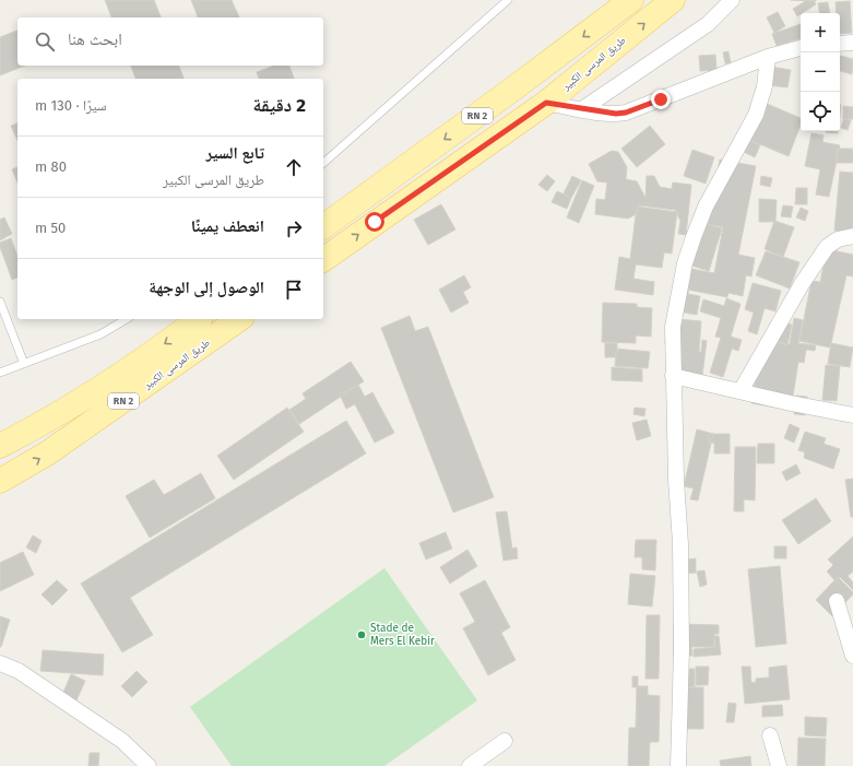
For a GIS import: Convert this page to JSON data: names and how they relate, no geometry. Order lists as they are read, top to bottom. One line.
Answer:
{"streets":{"main road":["طريق المرسى الكبير","RN 2"]},"places":["Stade de Mers El Kebir"],"page":{"map_buttons":["+","−"],"search":"ابحث هنا","heading":["2 دقيقة","سيرًا · 130 m"],"list":[["تابع السير","طريق المرسى الكبير","80 m"],["انعطف يمينًا","50 m"],"الوصول إلى الوجهة"]}}
